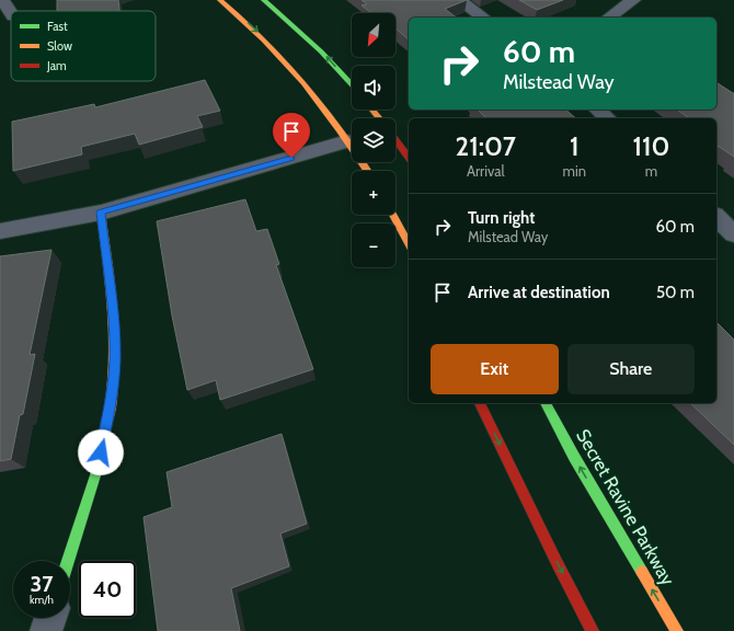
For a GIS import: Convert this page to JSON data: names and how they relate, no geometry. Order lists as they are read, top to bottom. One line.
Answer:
{"streets":{"main road":["Secret Ravine Parkway"]},"legend":["Fast","Slow","Jam"],"north":"bottom left","page":{"map_buttons":["+","−"],"turn":["60 m","Milstead Way"],"eta":["21:07","Arrival","1","min","110","m"],"list":[{"name":"Turn right","note":"Milstead Way","value":"60 m"},{"name":"Arrive at destination","value":"50 m"}],"buttons":["Exit","Share"],"speed":"37 km/h","limit":"40"}}
